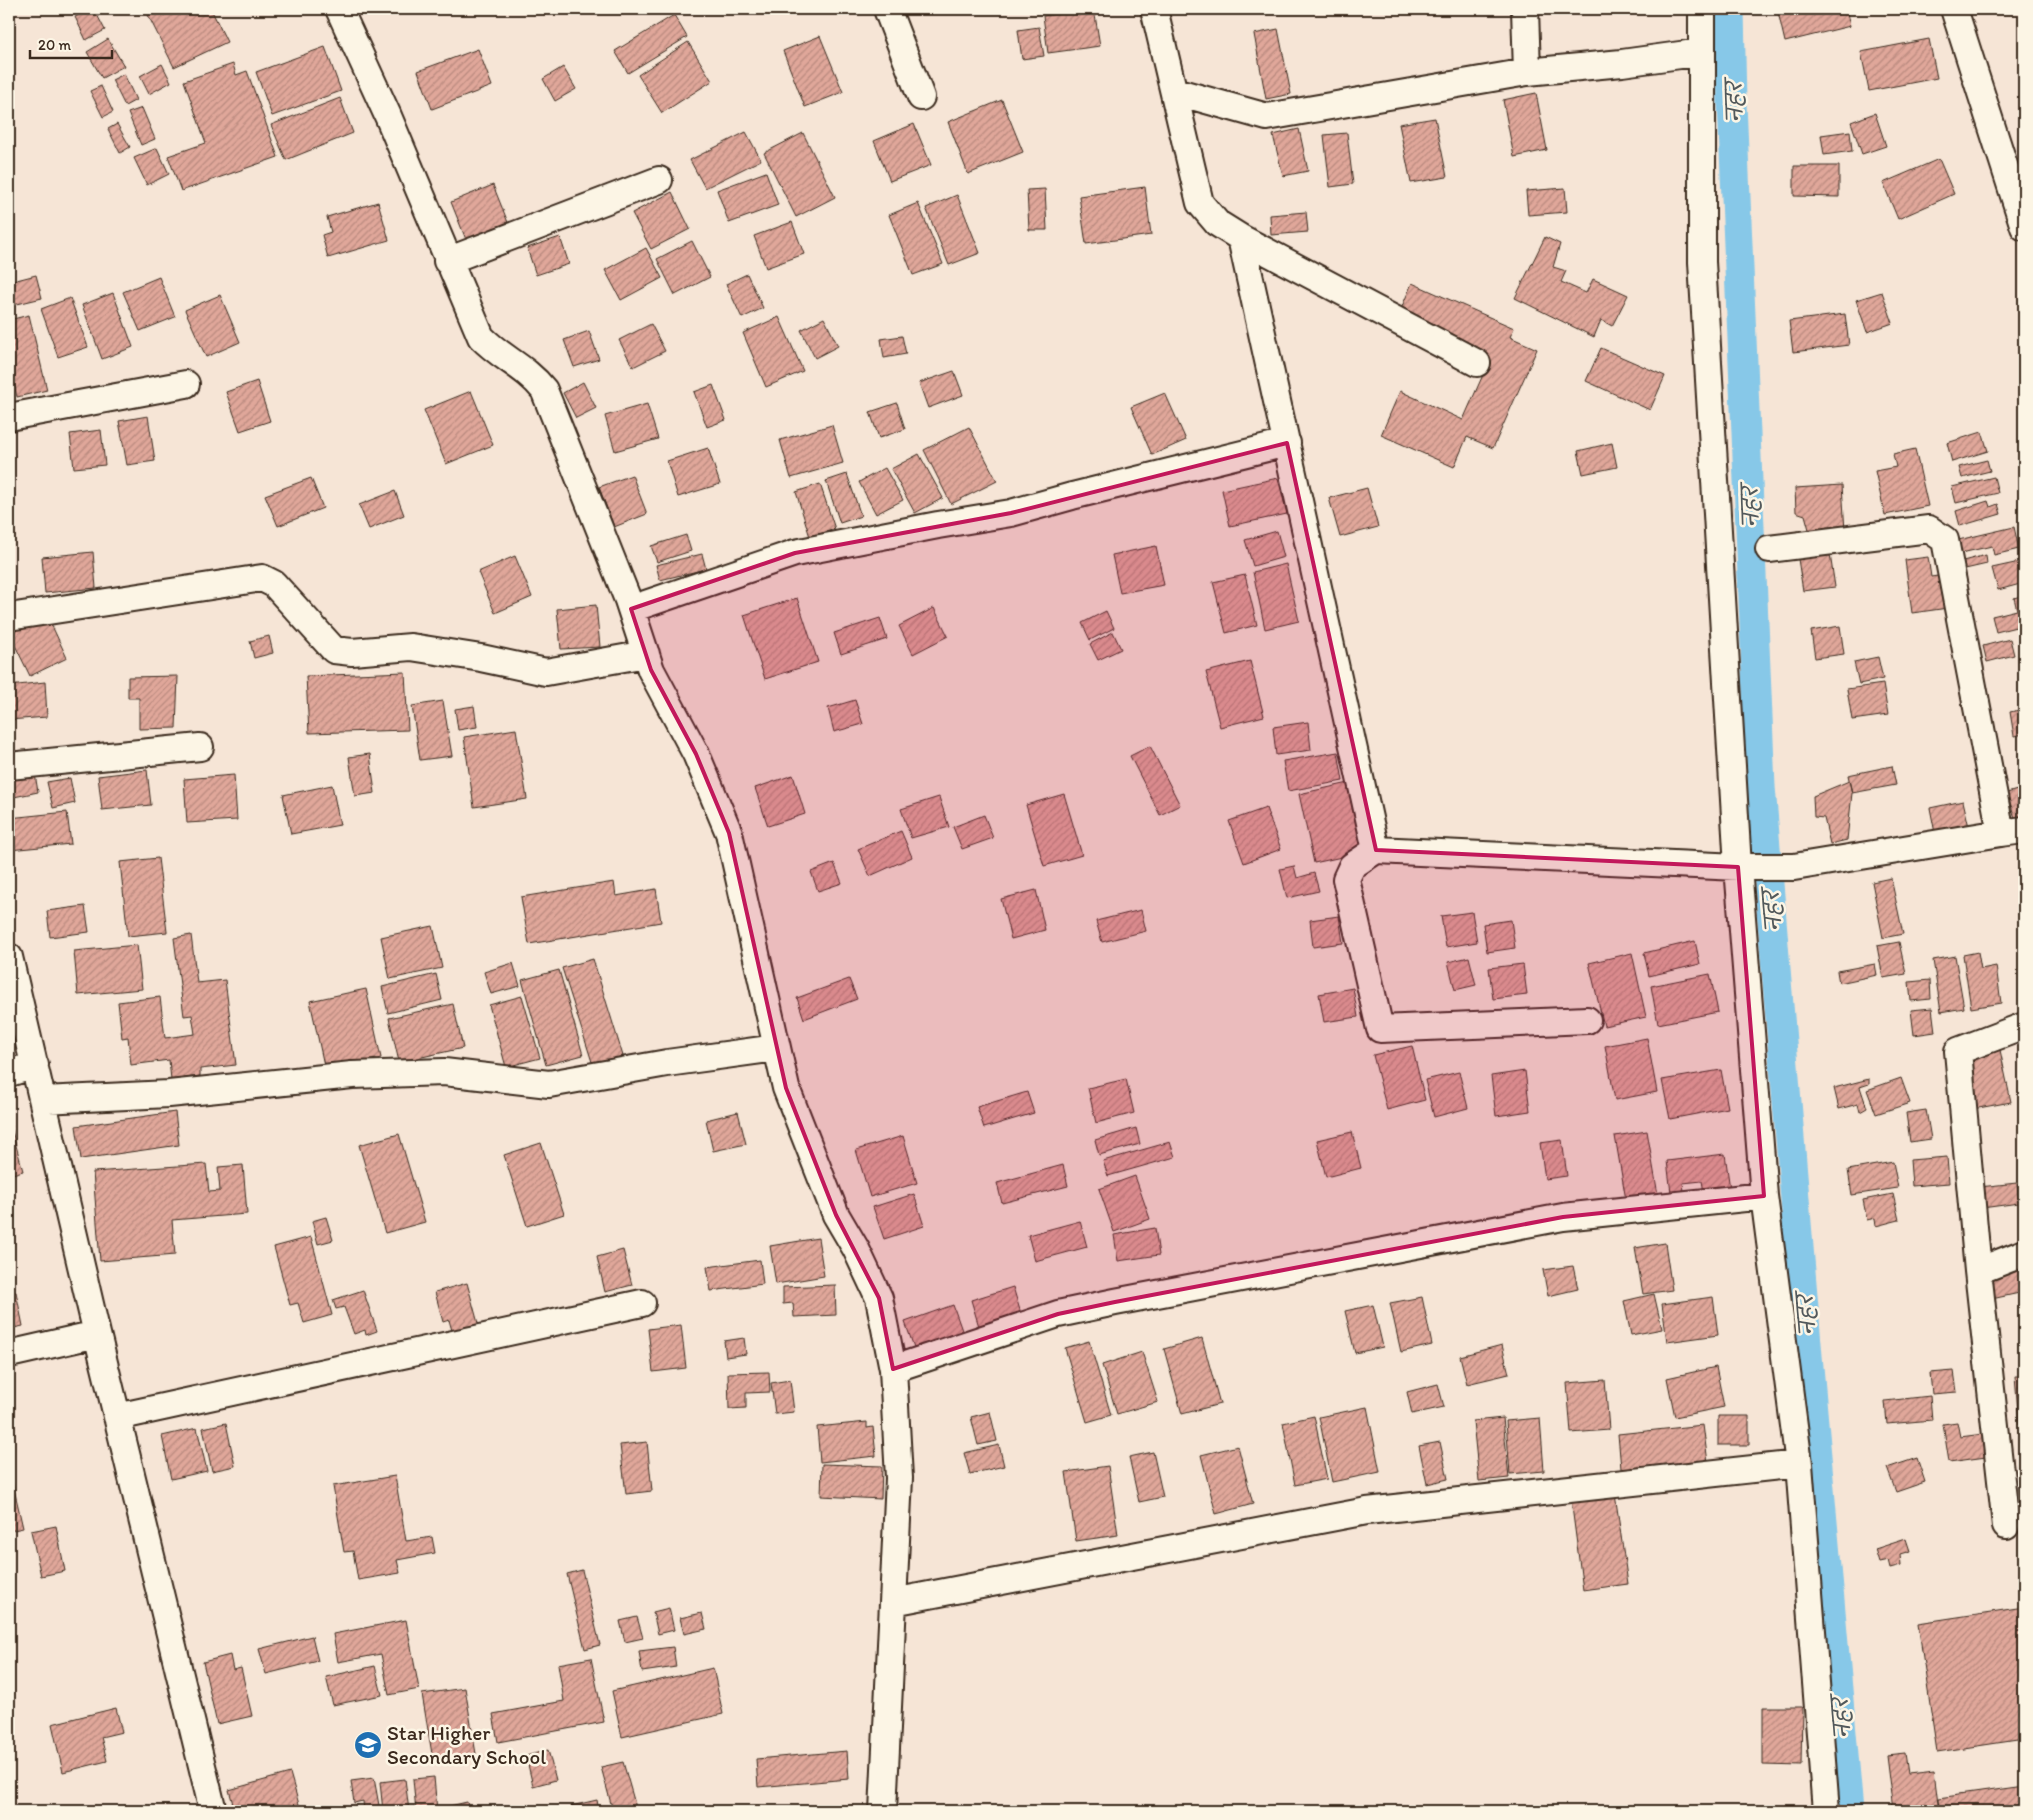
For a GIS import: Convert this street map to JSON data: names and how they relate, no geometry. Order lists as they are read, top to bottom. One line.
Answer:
{"water":["नहर"],"places":{"school or university":["Star Higher Secondary School"]},"scale_bar":"20 m"}
